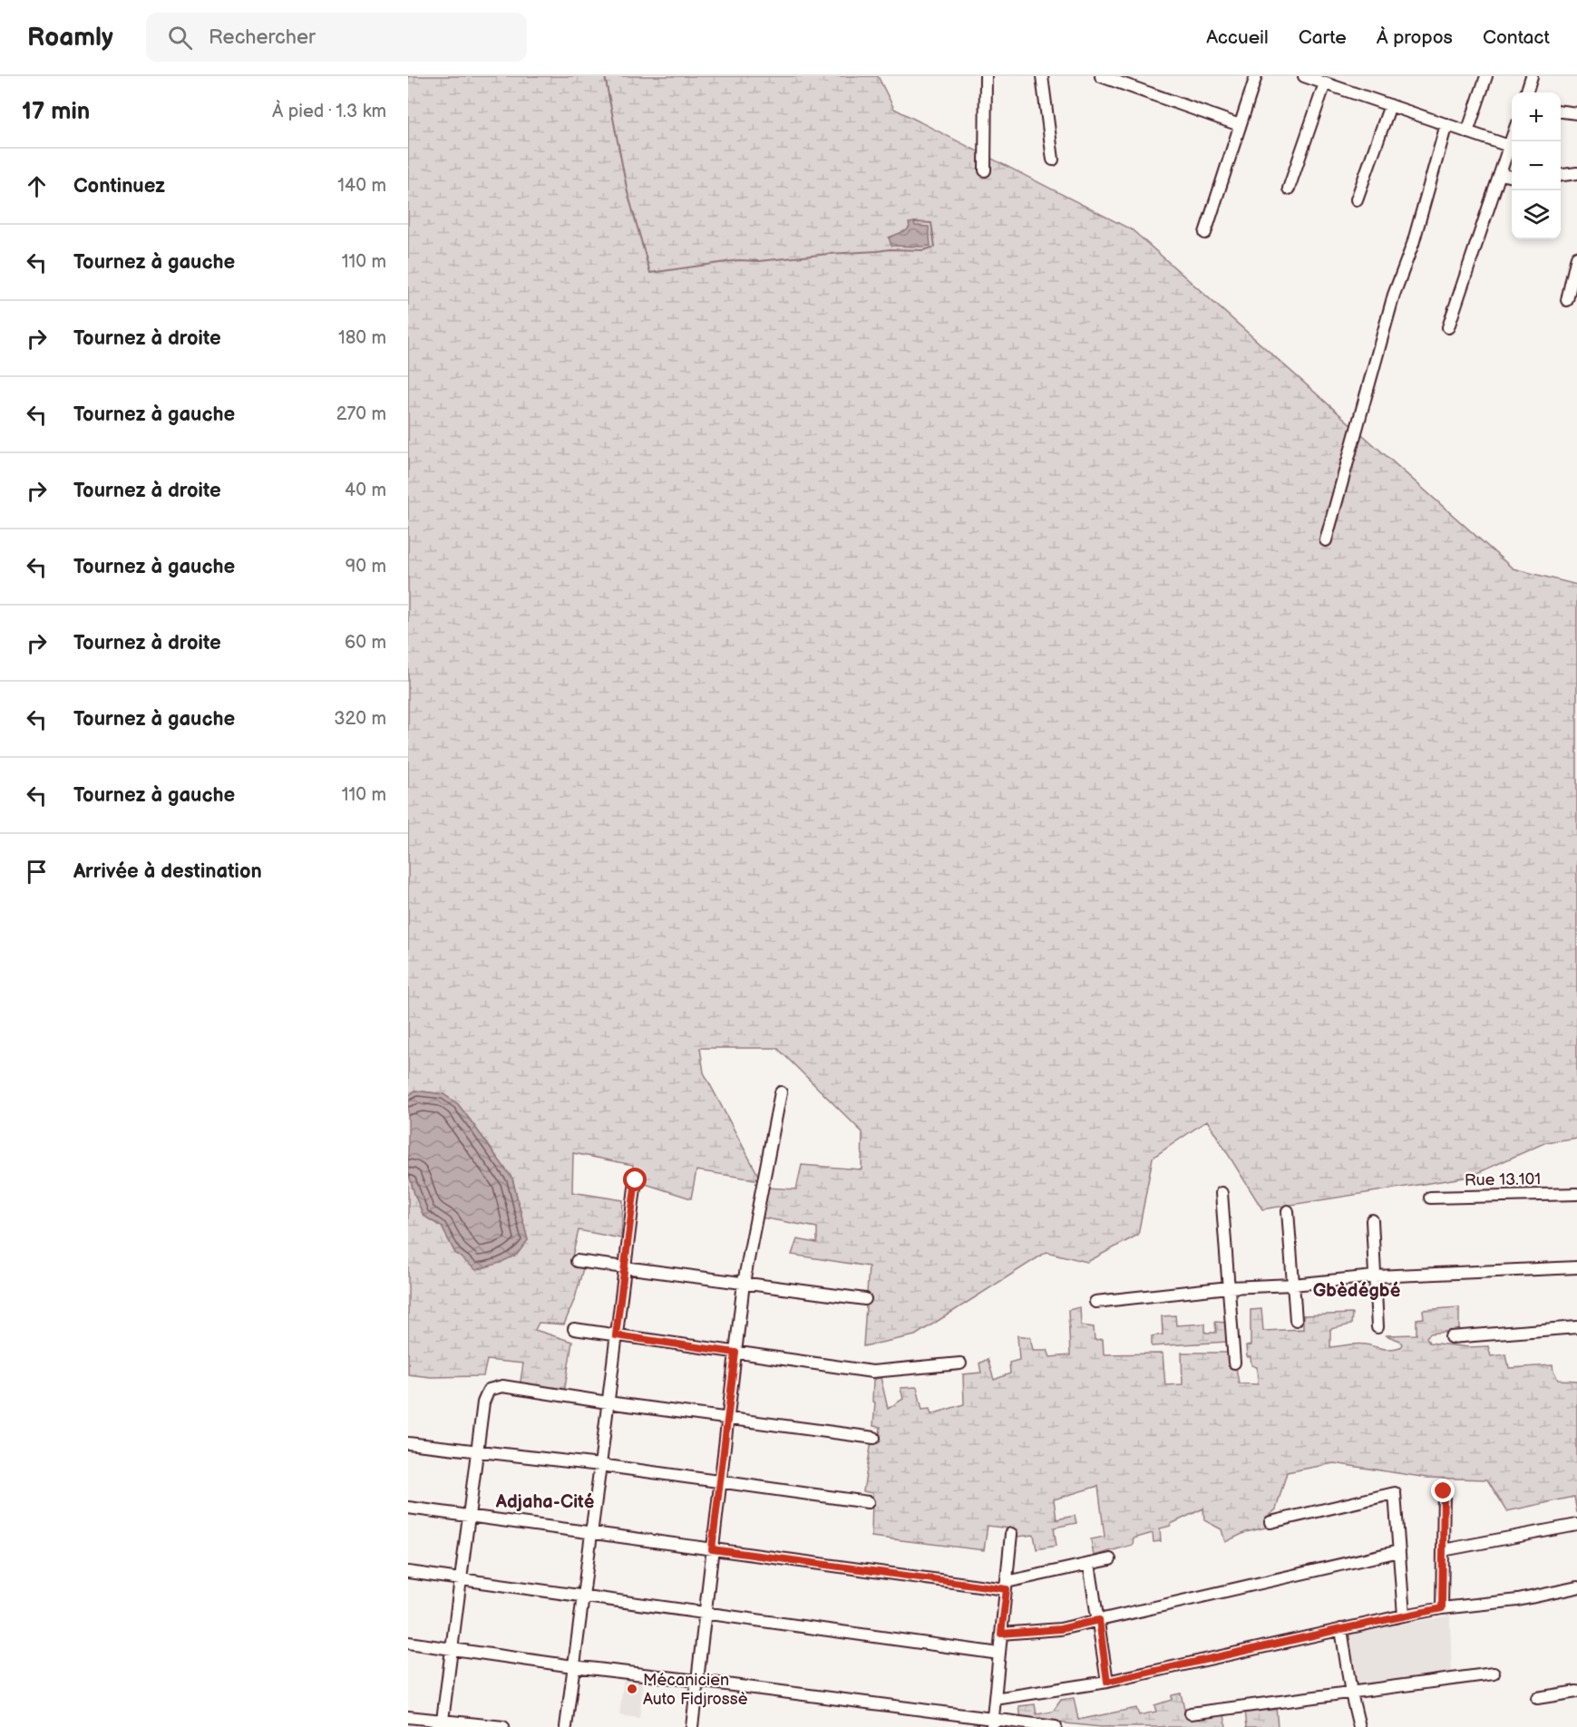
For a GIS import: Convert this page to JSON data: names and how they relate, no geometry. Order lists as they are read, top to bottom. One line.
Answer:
{"streets":{"street":["Rue 13.101"]},"districts":["Gbèdégbé","Adjaha-Cité"],"places":["Mécanicien Auto Fidjrossè"],"page":{"header":"Roamly","search":"Rechercher","nav":["Accueil","Carte","À propos","Contact"],"heading":["17 min","À pied · 1.3 km"],"map_buttons":["+","−"],"list":[["Continuez","140 m"],["Tournez à gauche","110 m"],["Tournez à droite","180 m"],["Tournez à gauche","270 m"],["Tournez à droite","40 m"],["Tournez à gauche","90 m"],["Tournez à droite","60 m"],["Tournez à gauche","320 m"],["Tournez à gauche","110 m"],"Arrivée à destination"]}}
